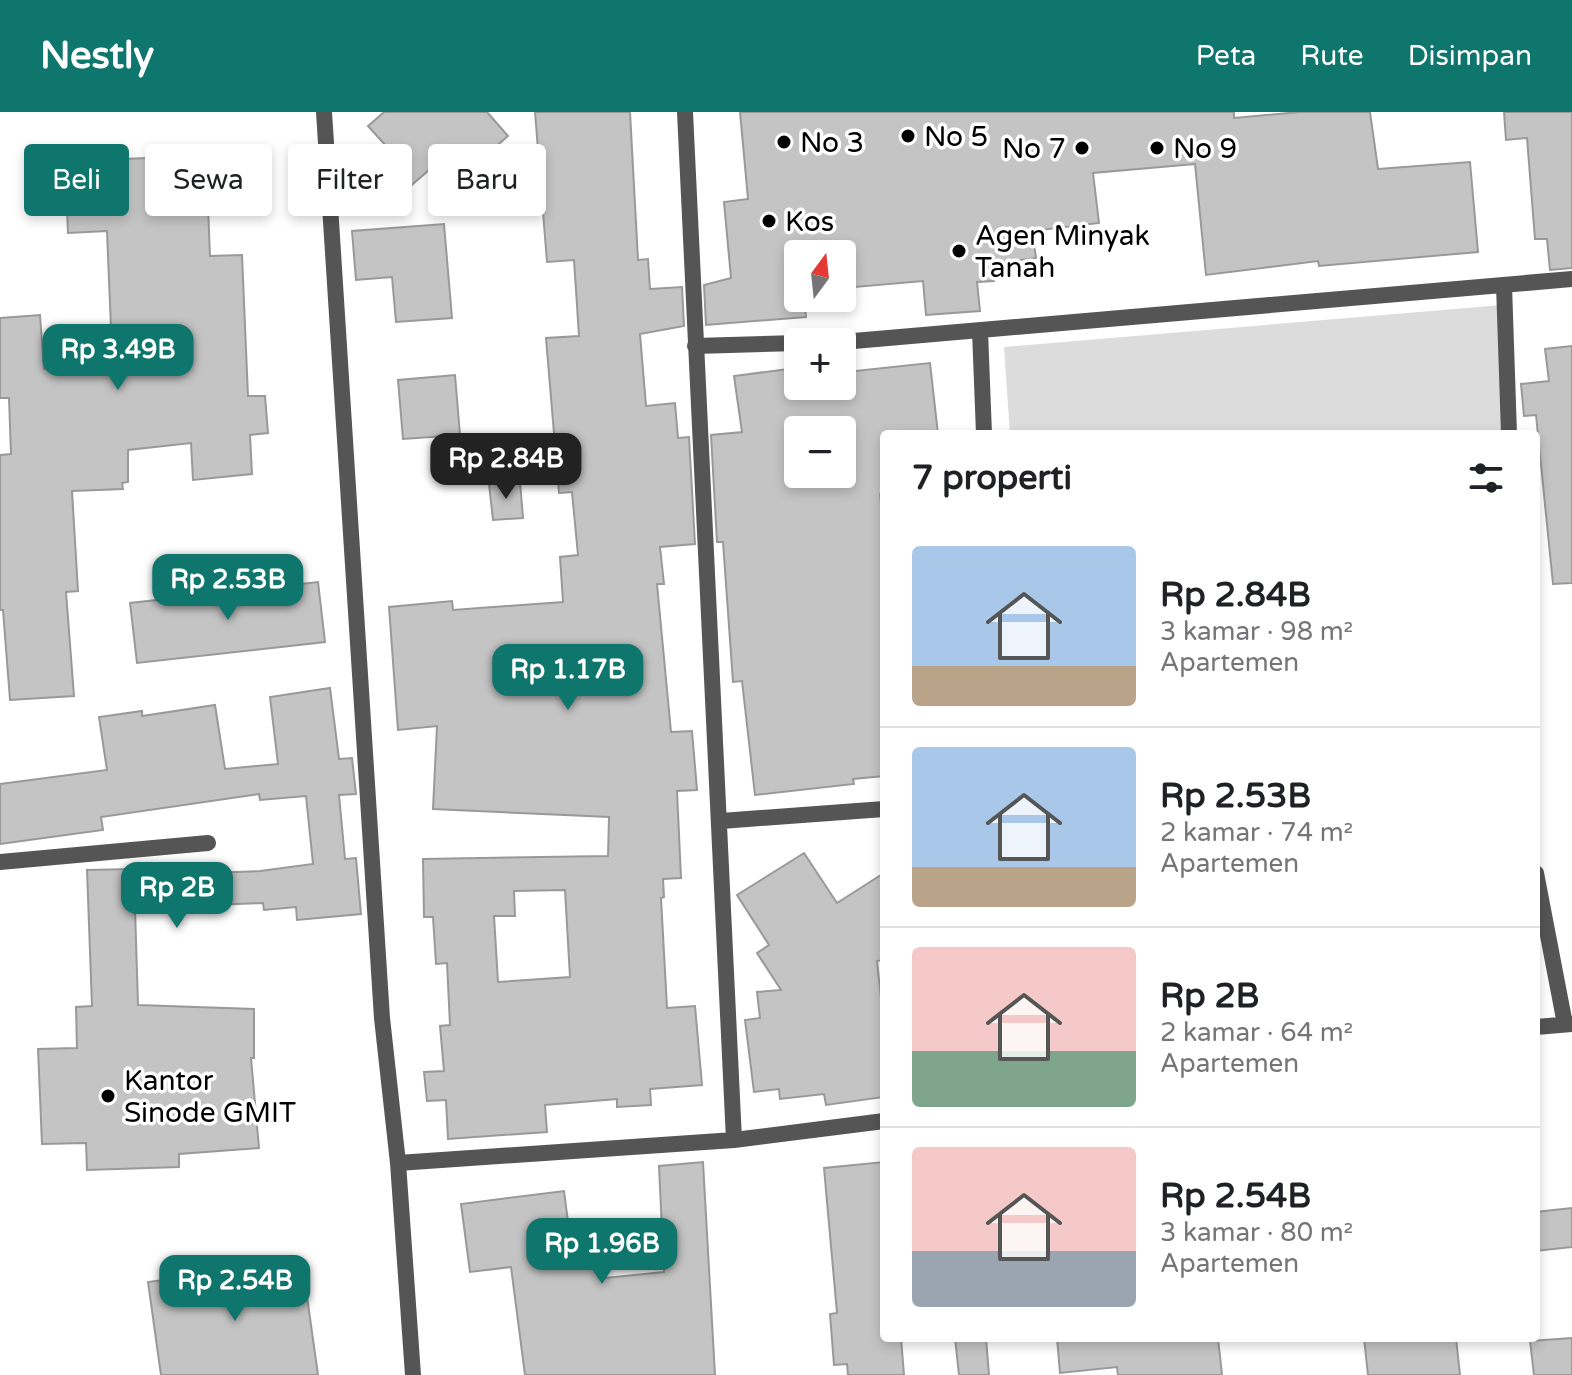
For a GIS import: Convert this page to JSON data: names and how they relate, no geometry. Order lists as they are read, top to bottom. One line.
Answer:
{"places":["No 5","No 3","No 7","No 9","Kos","Agen Minyak Tanah","Kantor Sinode GMIT"],"north":"top","page":{"header":"Nestly","nav":["Peta","Rute","Disimpan"],"chip":["Beli","Sewa","Filter","Baru"],"map_buttons":["+","−"],"price":["Rp 3.49B","Rp 2.84B","Rp 2.53B","Rp 1.17B","Rp 2B","Rp 1.96B","Rp 2.54B"],"heading":"7 properti","list":[{"name":"Rp 2.84B","note":"3 kamar · 98 m² · Apartemen"},{"name":"Rp 2.53B","note":"2 kamar · 74 m² · Apartemen"},{"name":"Rp 2B","note":"2 kamar · 64 m² · Apartemen"},{"name":"Rp 2.54B","note":"3 kamar · 80 m² · Apartemen"}]}}
